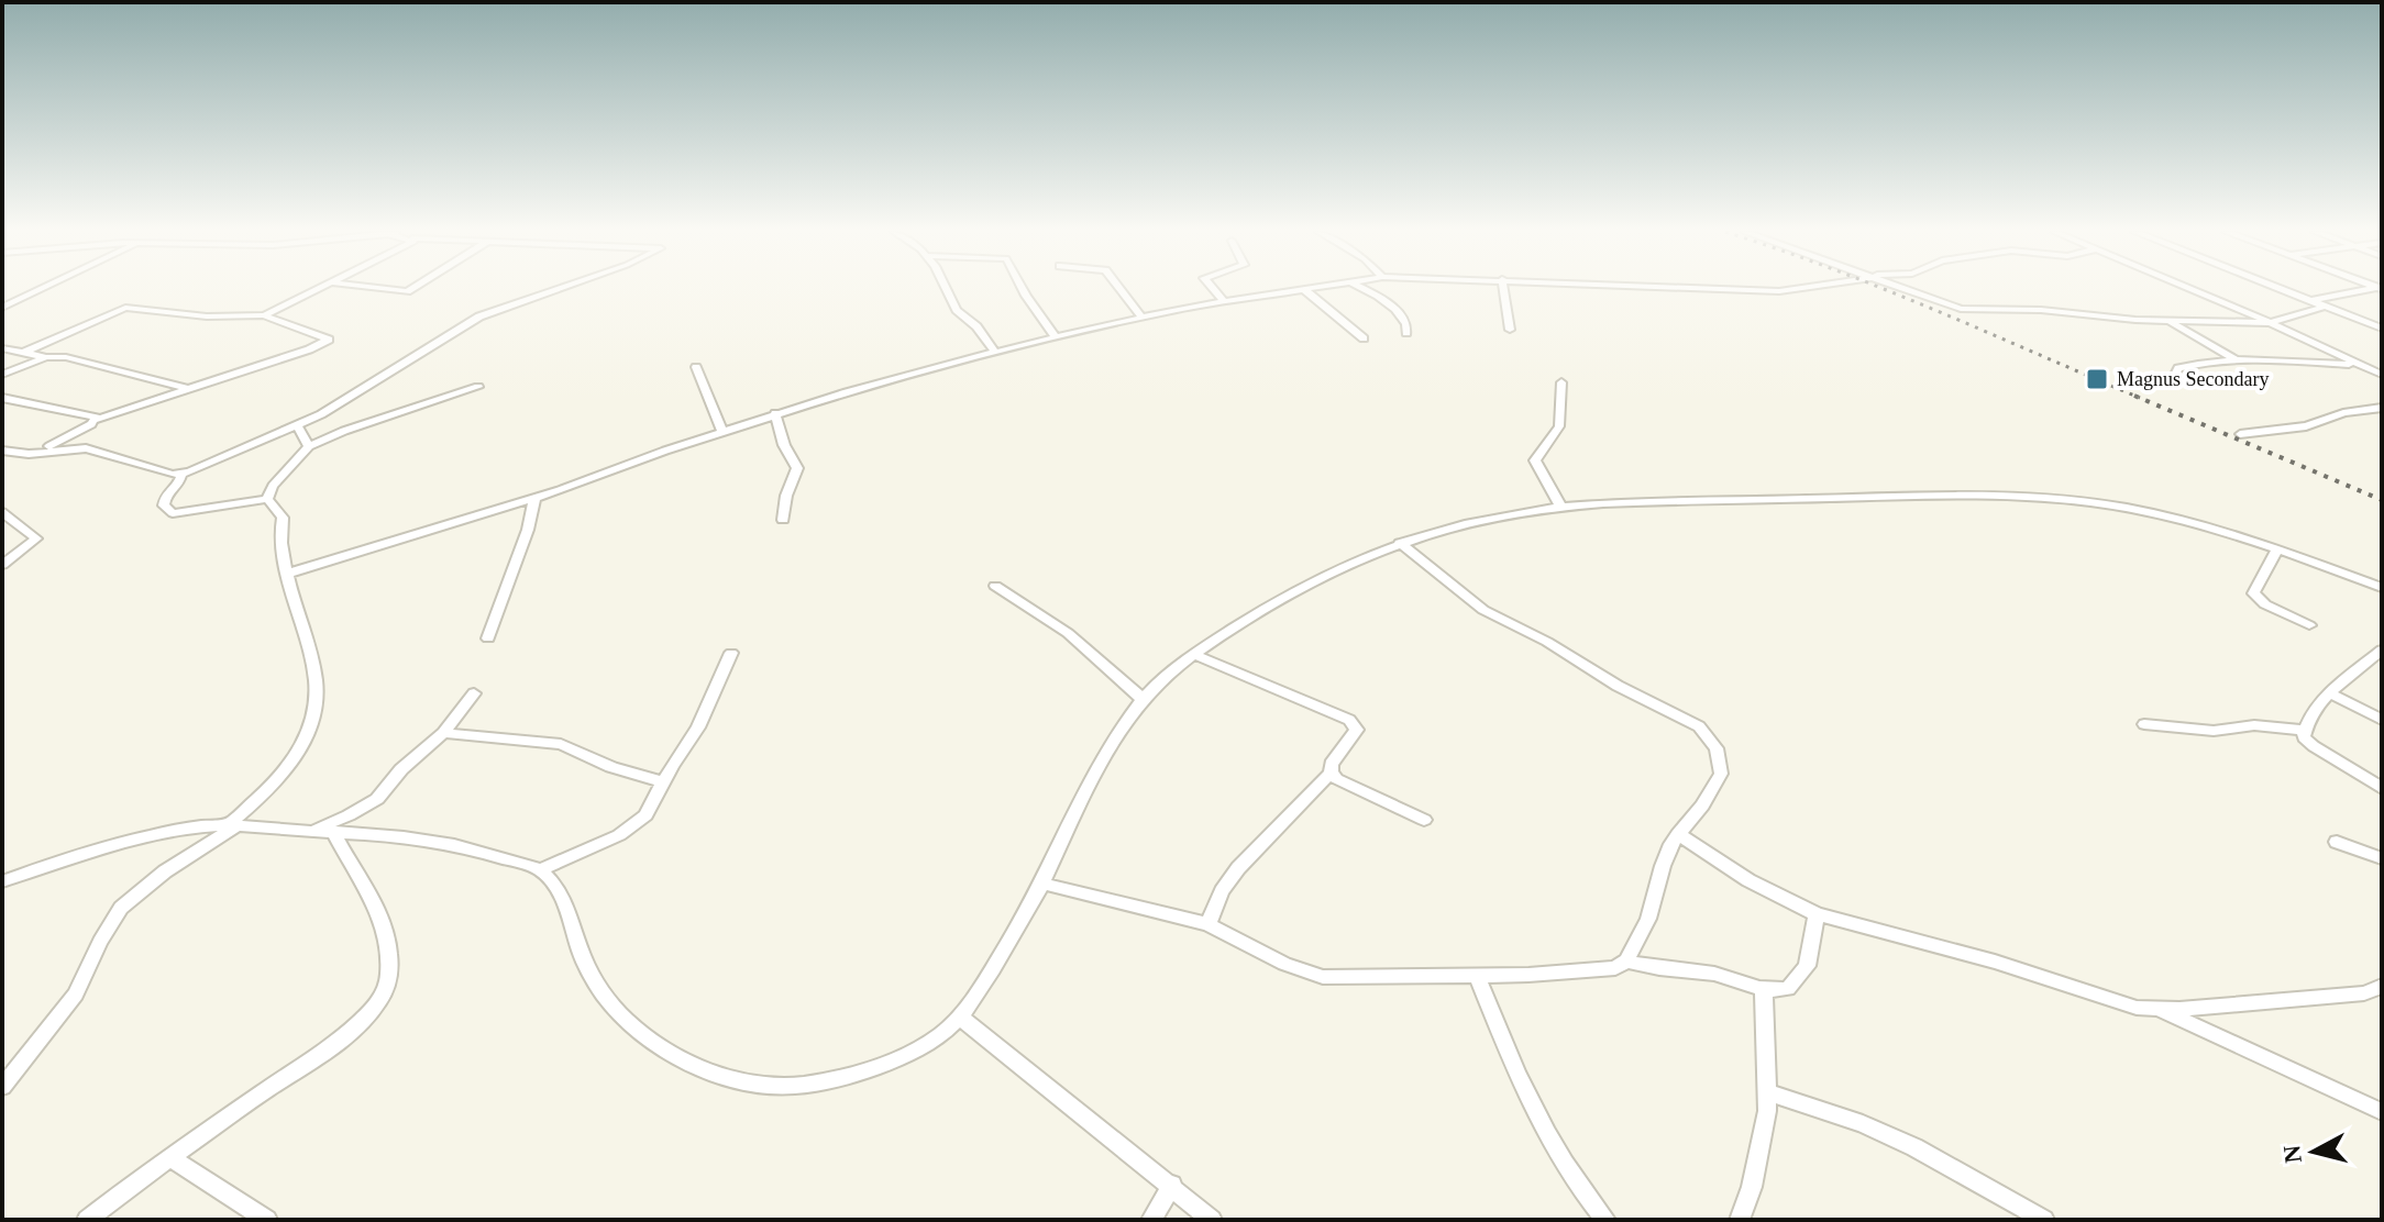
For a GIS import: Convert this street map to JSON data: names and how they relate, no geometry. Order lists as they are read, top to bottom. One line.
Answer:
{"places":{"transit":["Magnus Secondary"]},"north":"left"}
